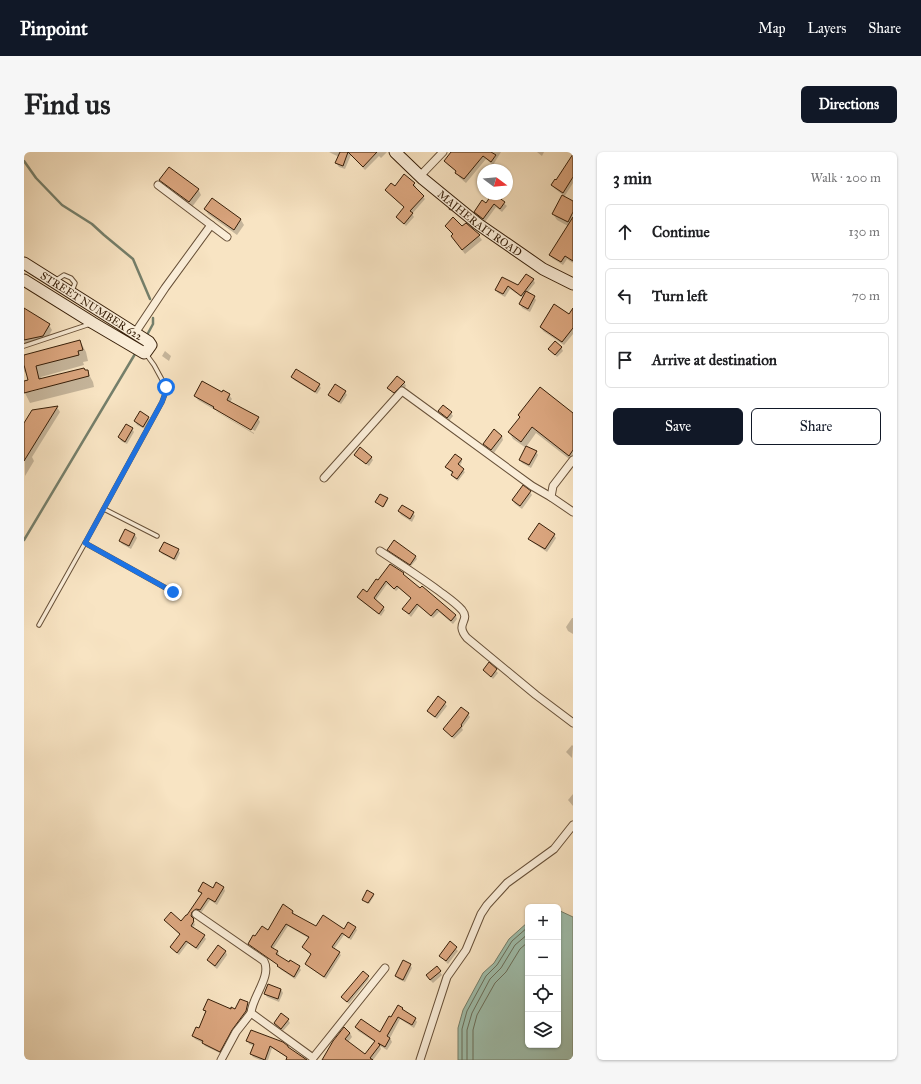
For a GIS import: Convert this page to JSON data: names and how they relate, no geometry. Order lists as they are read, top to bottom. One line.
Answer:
{"streets":{"street":["MAJHERAIT ROAD","STREET NUMBER 622"]},"north":"right","page":{"header":"Pinpoint","nav":["Map","Layers","Share"],"buttons":["Directions",["Save","Share"]],"title":"Find us","heading":["3 min","Walk · 200 m"],"list":[["Continue","130 m"],["Turn left","70 m"],"Arrive at destination"],"map_buttons":["+","−"]}}
